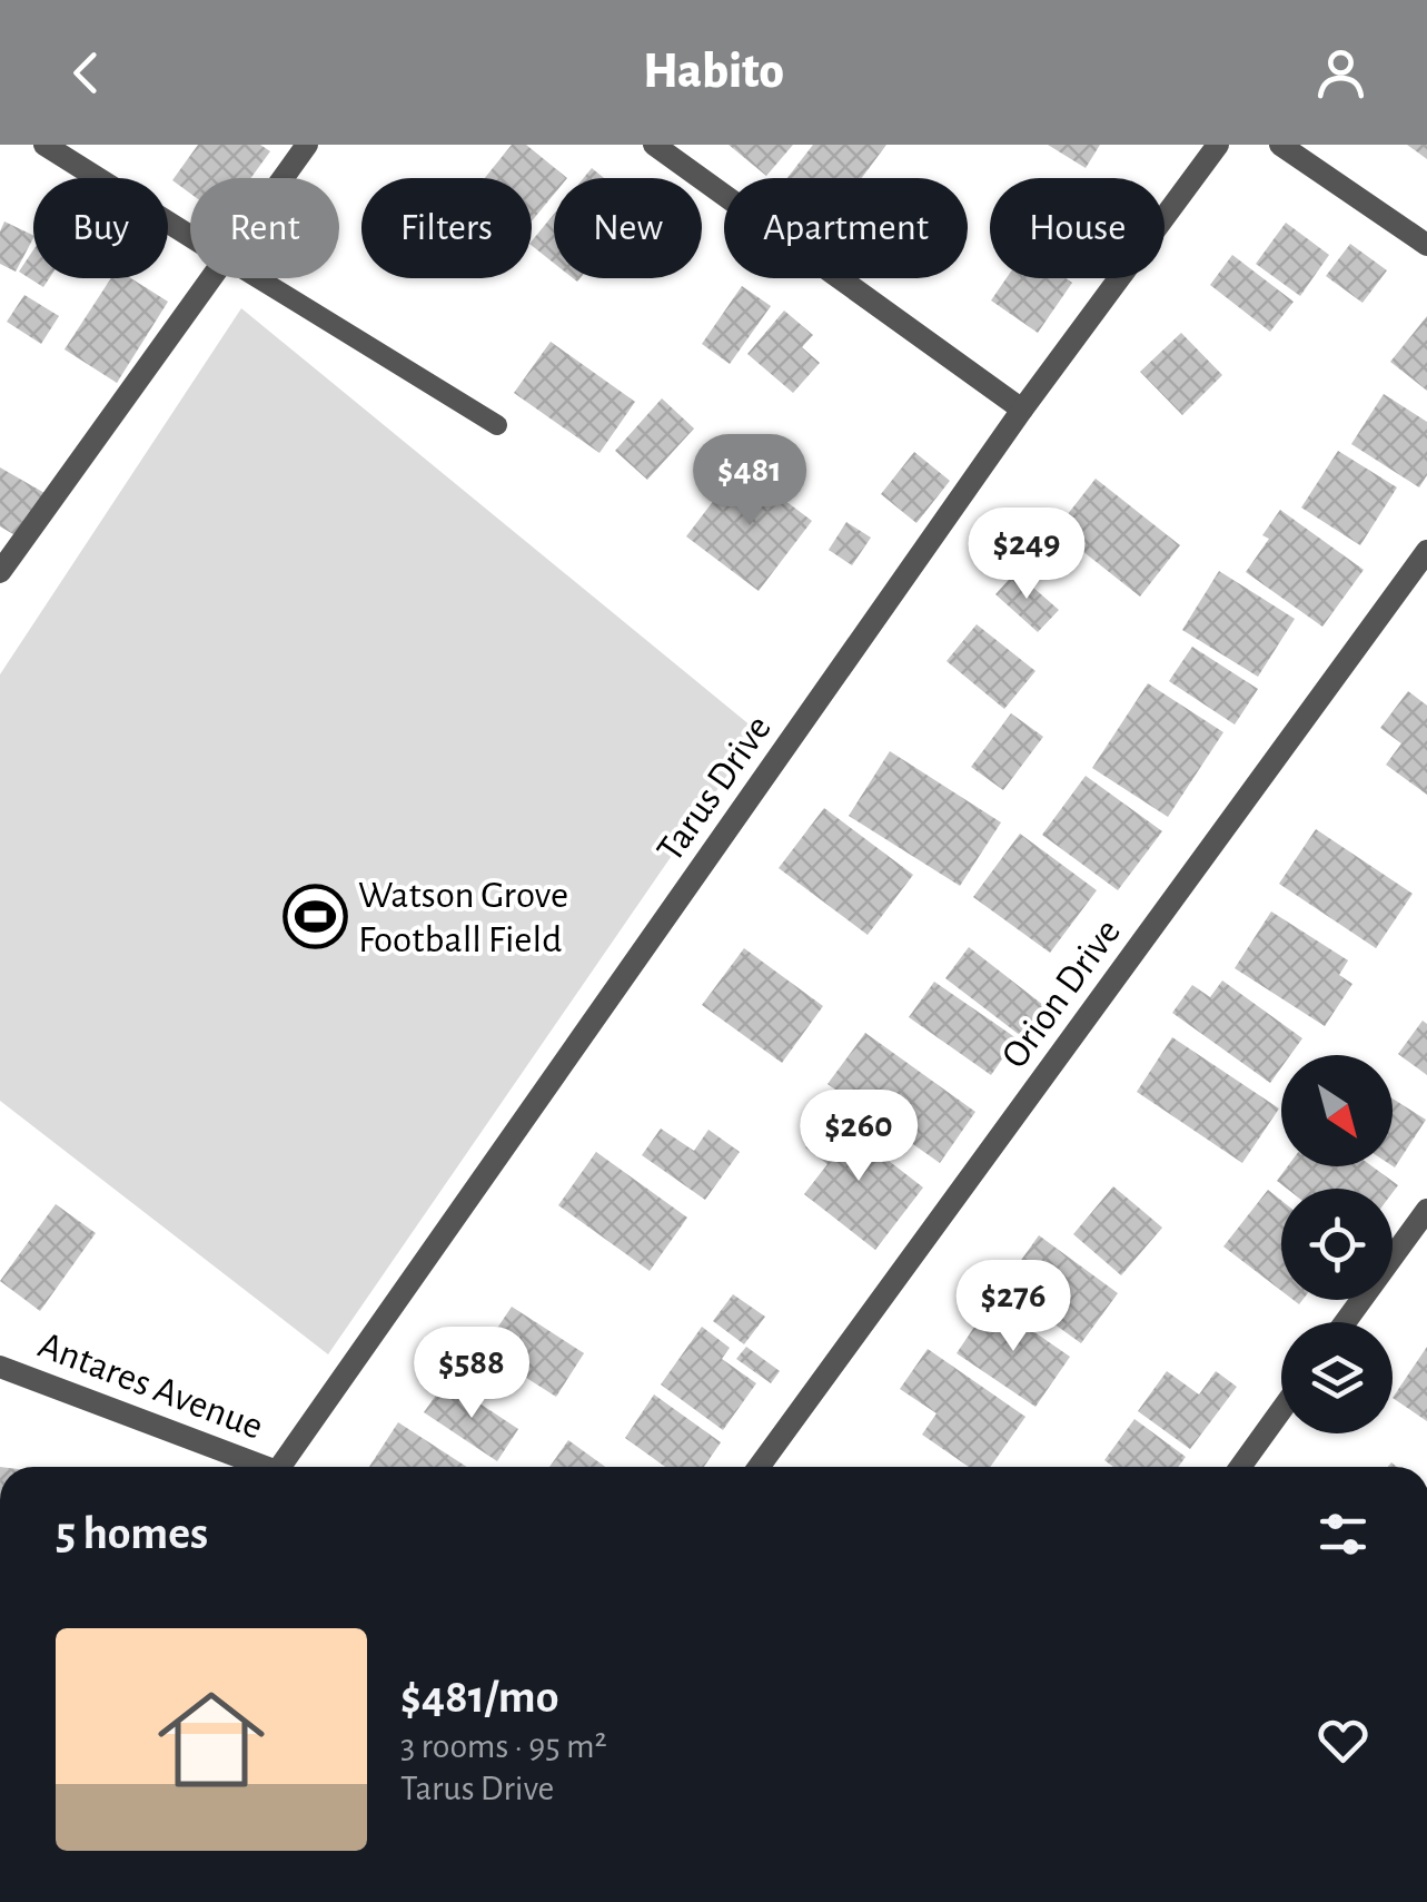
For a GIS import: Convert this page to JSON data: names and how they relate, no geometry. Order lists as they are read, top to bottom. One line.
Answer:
{"streets":{"street":["Tarus Drive","Orion Drive","Antares Avenue"]},"places":{"sports":["Watson Grove Football Field"]},"north":"bottom right","page":{"header":"Habito","chip":["Buy","Rent","Filters","New","Apartment","House"],"price":["$481","$249","$260","$276","$588"],"heading":"5 homes","list":[{"name":"$481/mo","note":"3 rooms · 95 m² · Tarus Drive"}]}}
